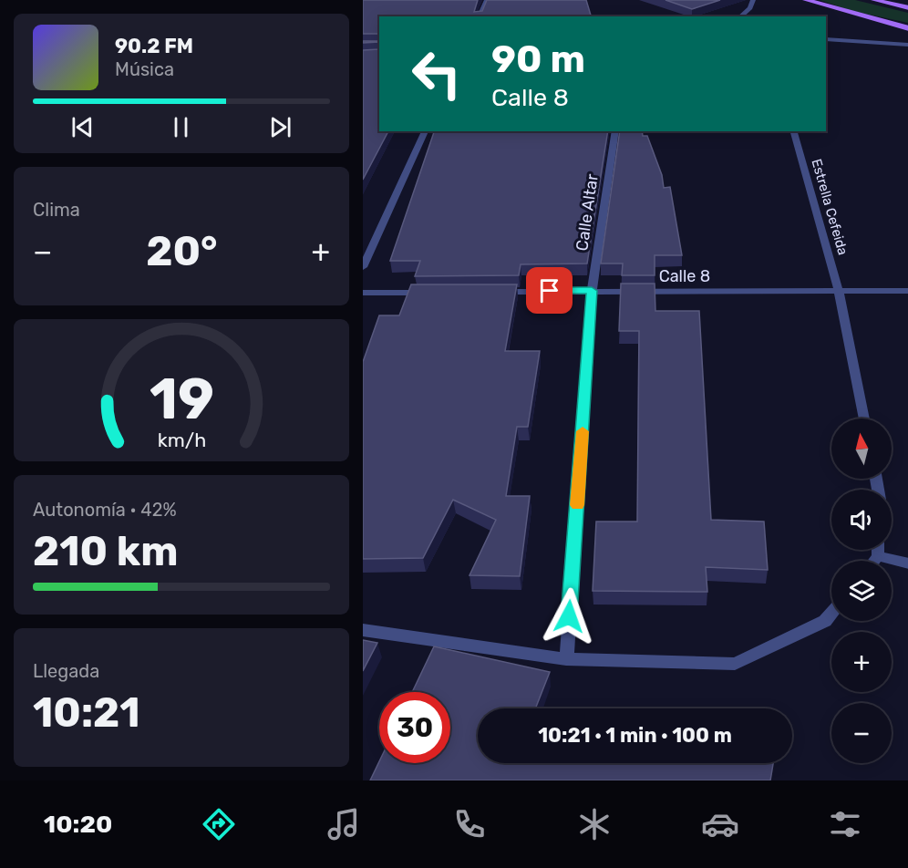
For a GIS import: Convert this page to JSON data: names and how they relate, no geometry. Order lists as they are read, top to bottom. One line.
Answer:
{"streets":{"street":["Estrella Cefeida","Calle Altar","Calle 8"]},"crossings":[["Estrella Cefeida","Calle 8"],["Calle Altar","Calle 8"]],"north":"top","page":{"turn":["90 m","Calle 8"],"song":["90.2 FM","Música"],"tile":["Clima",["Autonomía · 42%","210 km"],["Llegada","10:21"]],"heat":["−","20°","+"],"map_buttons":["+","−"],"limit":"30","trip":"10:21 · 1 min · 100 m","tabs":"10:20","gauge":["19","km/h"]}}
